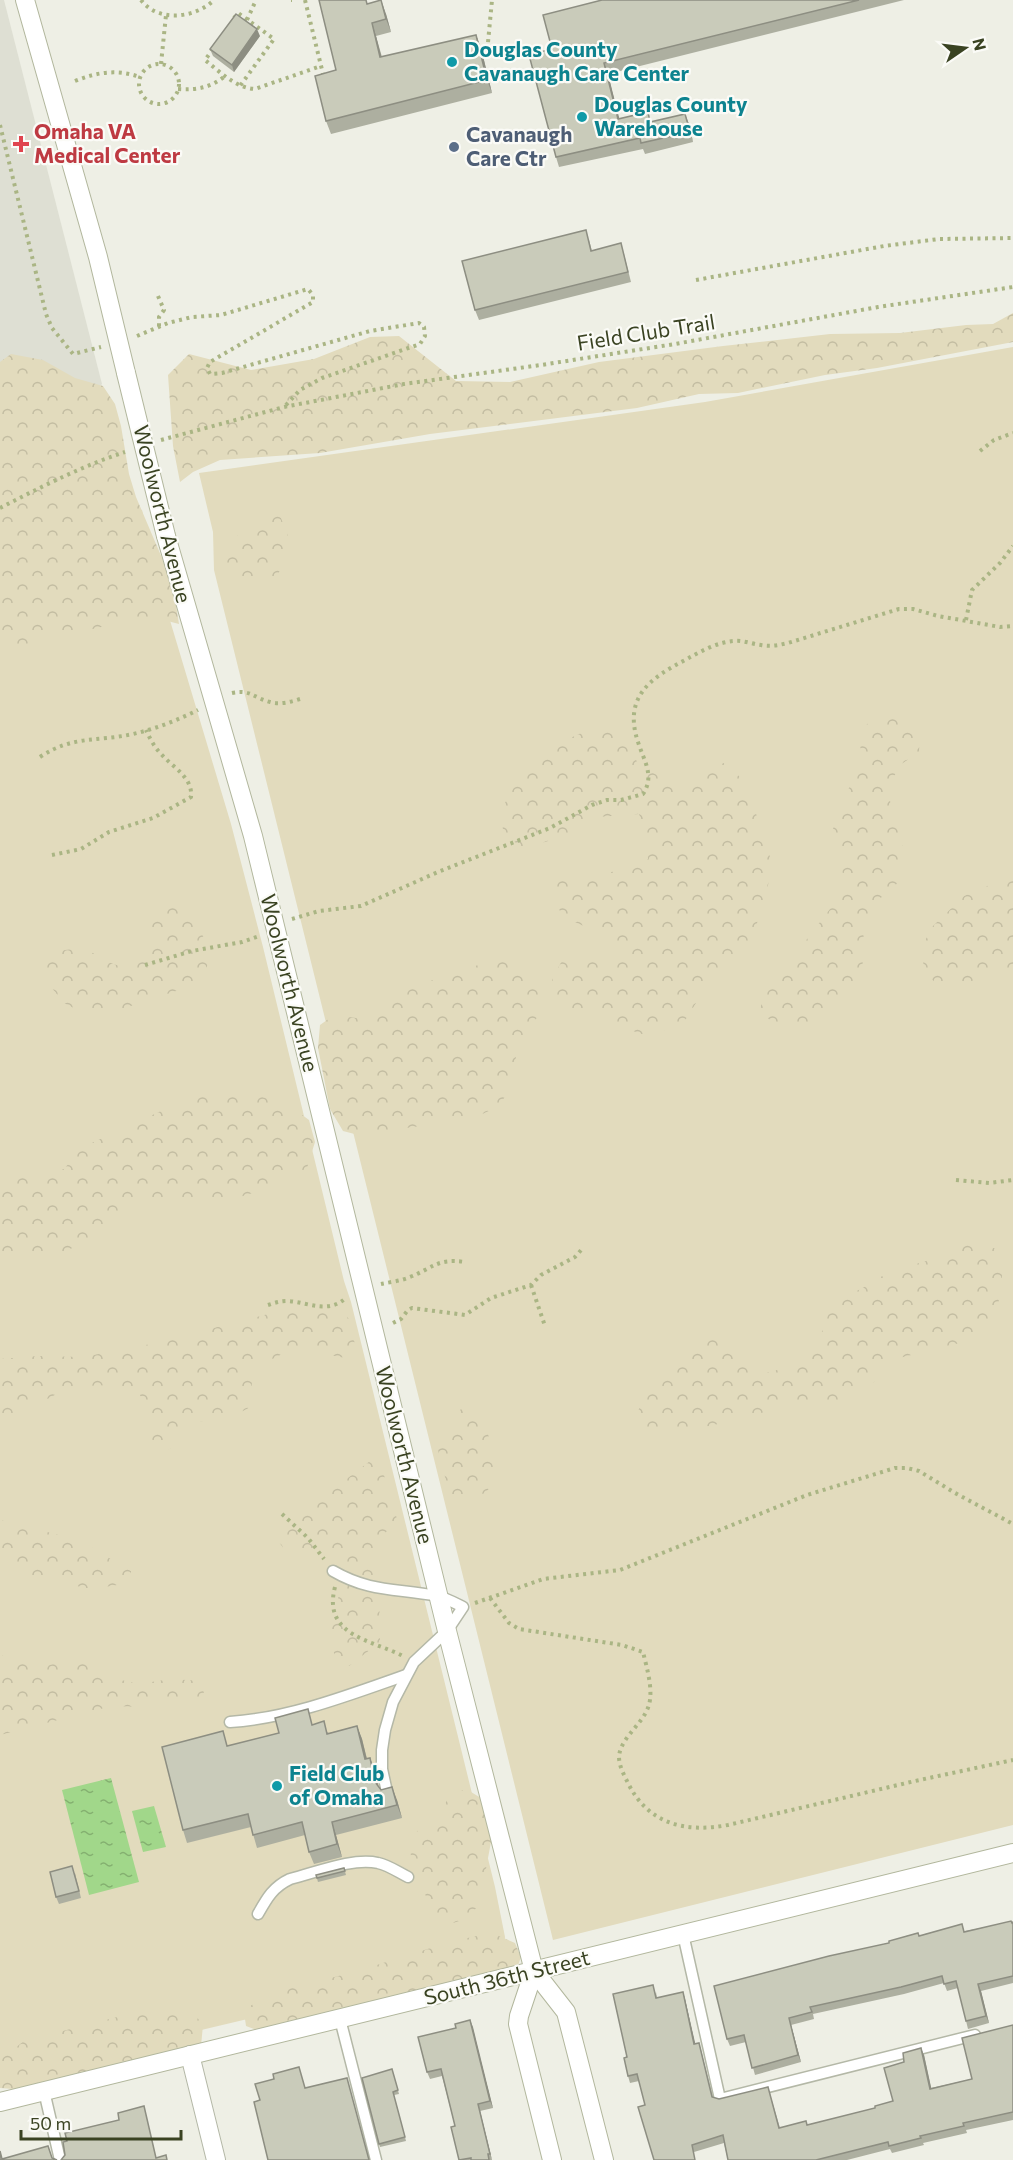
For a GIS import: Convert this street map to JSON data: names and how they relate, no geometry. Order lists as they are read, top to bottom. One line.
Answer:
{"streets":{"street":["Woolworth Avenue","South 36th Street"],"path":["Field Club Trail"]},"crossings":[["Woolworth Avenue","South 36th Street"]],"places":{"other":["Douglas County Cavanaugh Care Center","Douglas County Warehouse","Cavanaugh Care Ctr","Field Club of Omaha"],"health":["Omaha VA Medical Center"]},"scale_bar":"50 m","north":"right"}
